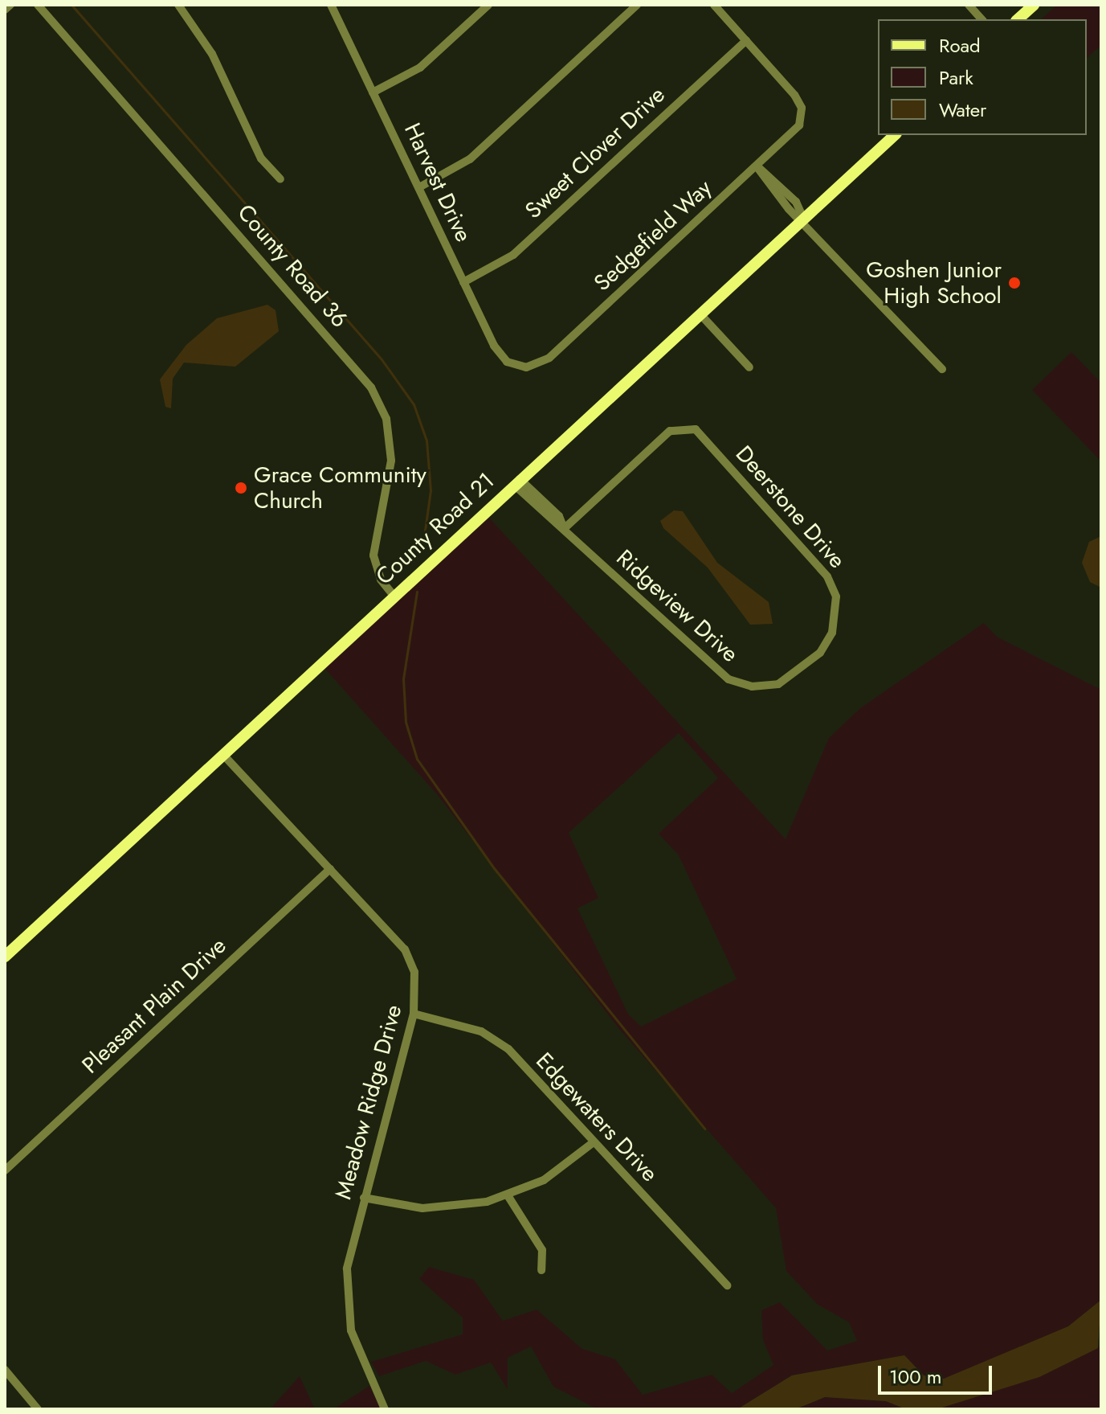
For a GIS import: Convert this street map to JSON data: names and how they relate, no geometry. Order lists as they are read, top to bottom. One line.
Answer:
{"streets":{"street":["Sweet Clover Drive","Harvest Drive","Sedgefield Way","County Road 36","Deerstone Drive","County Road 21","Ridgeview Drive","Pleasant Plain Drive","Meadow Ridge Drive","Edgewaters Drive"]},"crossings":[["Sweet Clover Drive","Harvest Drive"],["Sweet Clover Drive","Sedgefield Way"],["Harvest Drive","Sedgefield Way"],["County Road 36","County Road 21"],["Deerstone Drive","Ridgeview Drive"],["County Road 21","Ridgeview Drive"],["County Road 21","Meadow Ridge Drive"],["Pleasant Plain Drive","Meadow Ridge Drive"],["Meadow Ridge Drive","Edgewaters Drive"]],"places":["Goshen Junior High School","Grace Community Church"],"legend":["Road","Park","Water"],"scale_bar":"100 m"}
